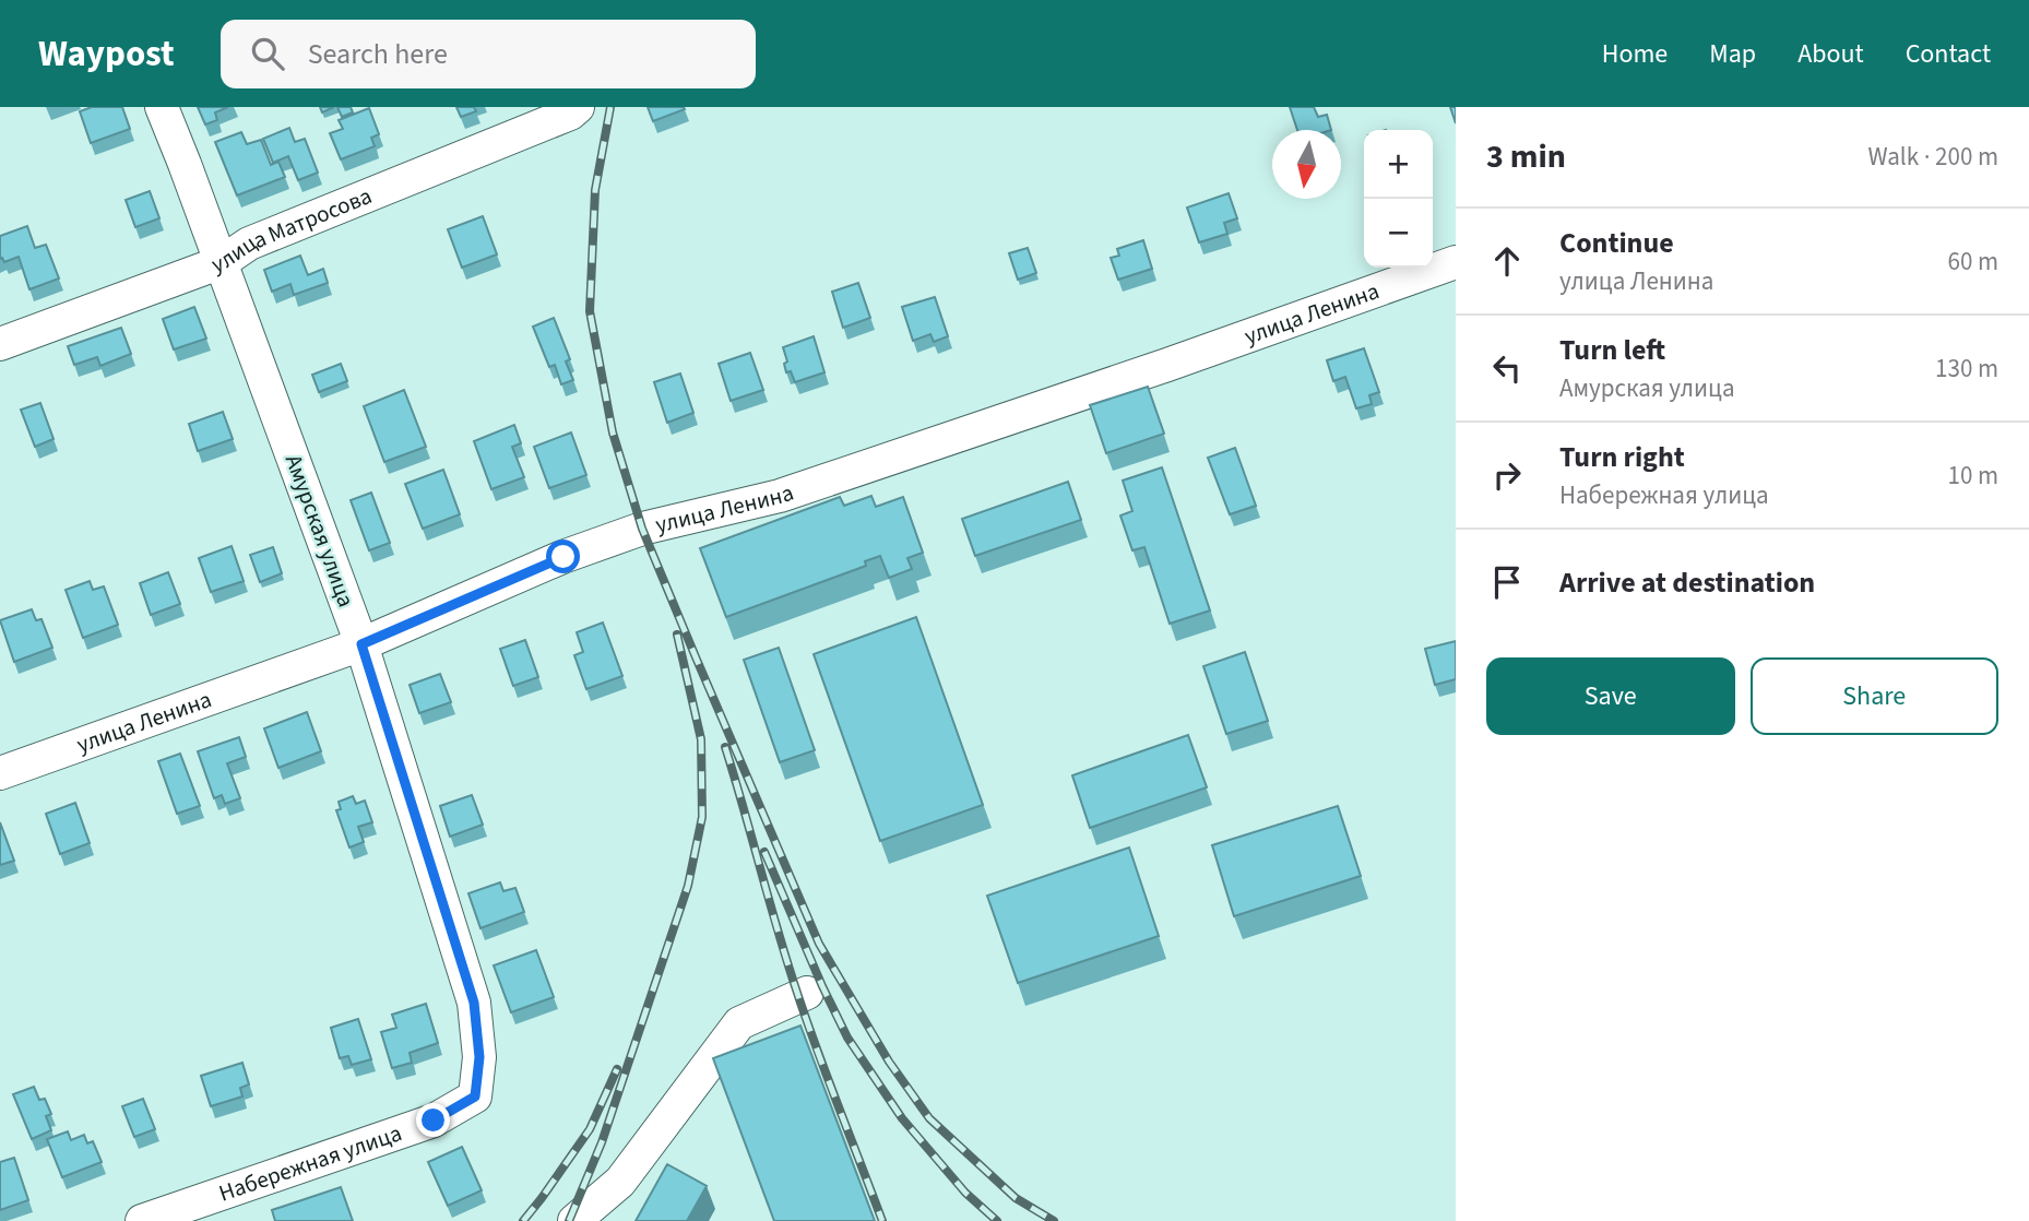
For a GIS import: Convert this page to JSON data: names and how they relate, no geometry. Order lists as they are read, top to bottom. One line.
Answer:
{"streets":{"street":["улица Матросова","улица Ленина","Амурская улица","Набережная улица"]},"crossings":[["улица Матросова","Амурская улица"],["улица Ленина","Амурская улица"],["Амурская улица","Набережная улица"]],"north":"bottom","page":{"header":"Waypost","search":"Search here","nav":["Home","Map","About","Contact"],"heading":["3 min","Walk · 200 m"],"map_buttons":["+","−"],"list":[["Continue","улица Ленина","60 m"],["Turn left","Амурская улица","130 m"],["Turn right","Набережная улица","10 m"],"Arrive at destination"],"buttons":["Save","Share"]}}
